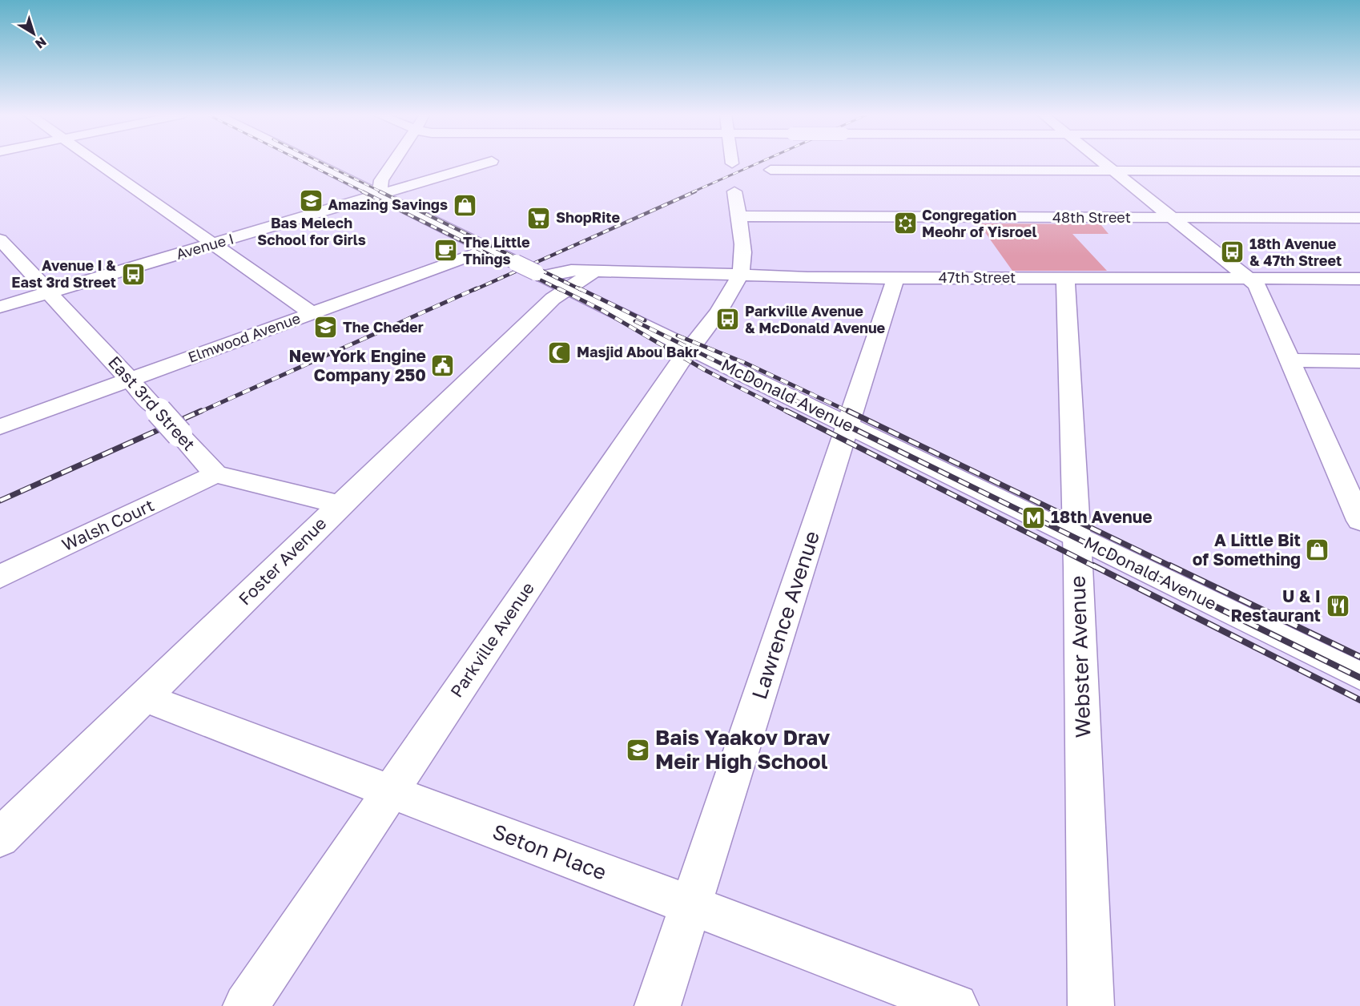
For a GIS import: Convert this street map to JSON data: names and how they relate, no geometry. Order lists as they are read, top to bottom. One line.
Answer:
{"streets":{"street":["48th Street","Avenue I","47th Street","Elmwood Avenue","McDonald Avenue","East 3rd Street","Walsh Court","Foster Avenue","Lawrence Avenue","Parkville Avenue","Webster Avenue","Seton Place"]},"crossings":[["Avenue I","McDonald Avenue"],["Avenue I","East 3rd Street"],["47th Street","McDonald Avenue"],["47th Street","Foster Avenue"],["47th Street","Lawrence Avenue"],["47th Street","Parkville Avenue"],["47th Street","Webster Avenue"],["Elmwood Avenue","McDonald Avenue"],["Elmwood Avenue","East 3rd Street"],["McDonald Avenue","Foster Avenue"],["McDonald Avenue","Lawrence Avenue"],["McDonald Avenue","Parkville Avenue"],["McDonald Avenue","Webster Avenue"],["East 3rd Street","Walsh Court"],["Foster Avenue","Seton Place"],["Lawrence Avenue","Seton Place"],["Parkville Avenue","Seton Place"]],"places":{"school or university":["Bas Melech School for Girls","The Cheder","Bais Yaakov Drav Meir High School"],"shop":["Amazing Savings","A Little Bit of Something"],"supermarket":["ShopRite"],"synagogue":["Congregation Meohr of Yisroel"],"cafe":["The Little Things"],"bus stop":["18th Avenue & 47th Street","Avenue I & East 3rd Street","Parkville Avenue & McDonald Avenue"],"mosque":["Masjid Abou Bakr"],"public building":["New York Engine Company 250"],"metro station":["18th Avenue"],"restaurant":["U & I Restaurant"]},"north":"bottom right"}
